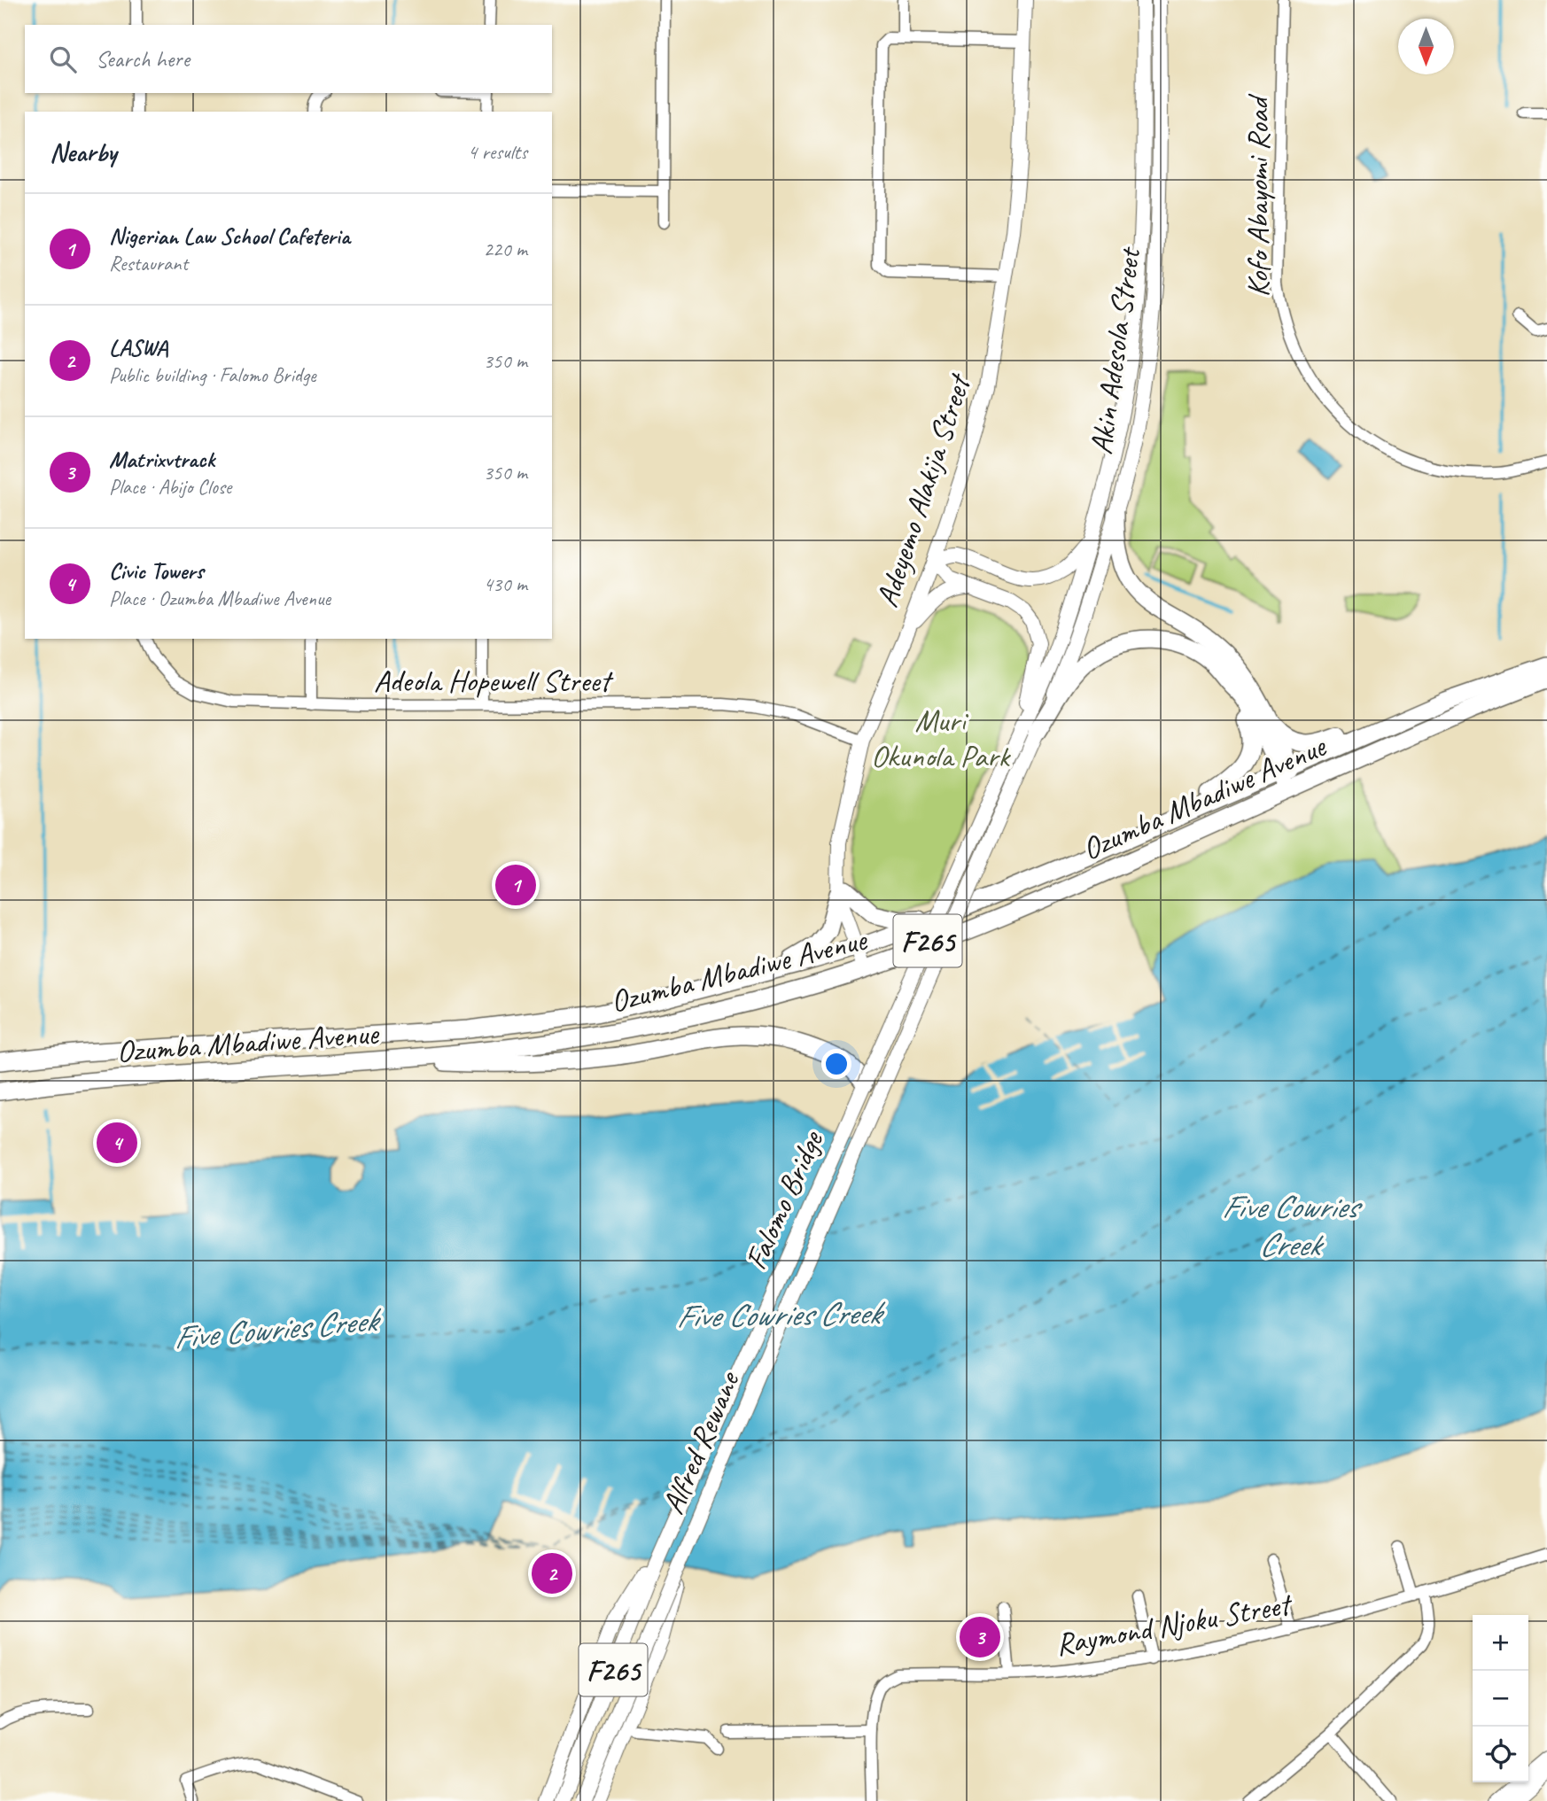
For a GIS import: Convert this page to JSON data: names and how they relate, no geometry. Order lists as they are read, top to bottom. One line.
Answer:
{"streets":{"highway":["Ozumba Mbadiwe Avenue"],"main road":["Akin Adesola Street","Adeyemo Alakija Street","F265","Falomo Bridge","Alfred Rewane"],"street":["Kofo Abayomi Road","Adeola Hopewell Street","Raymond Njoku Street"]},"crossings":[["Akin Adesola Street","Falomo Bridge"],["Akin Adesola Street","Alfred Rewane"],["Adeyemo Alakija Street","Adeola Hopewell Street"],["Adeyemo Alakija Street","Ozumba Mbadiwe Avenue"]],"water":["Five Cowries Creek"],"parks":["Muri Okunola Park"],"north":"bottom","page":{"search":"Search here","heading":["Nearby","4 results"],"list":[{"mark":"1","name":"Nigerian Law School Cafeteria","note":"Restaurant","value":"220 m"},{"mark":"2","name":"LASWA","note":"Public building · Falomo Bridge","value":"350 m"},{"mark":"3","name":"Matrixvtrack","note":"Place · Abijo Close","value":"350 m"},{"mark":"4","name":"Civic Towers","note":"Place · Ozumba Mbadiwe Avenue","value":"430 m"}],"pins":["1","4","2","3"],"map_buttons":["+","−"]}}
